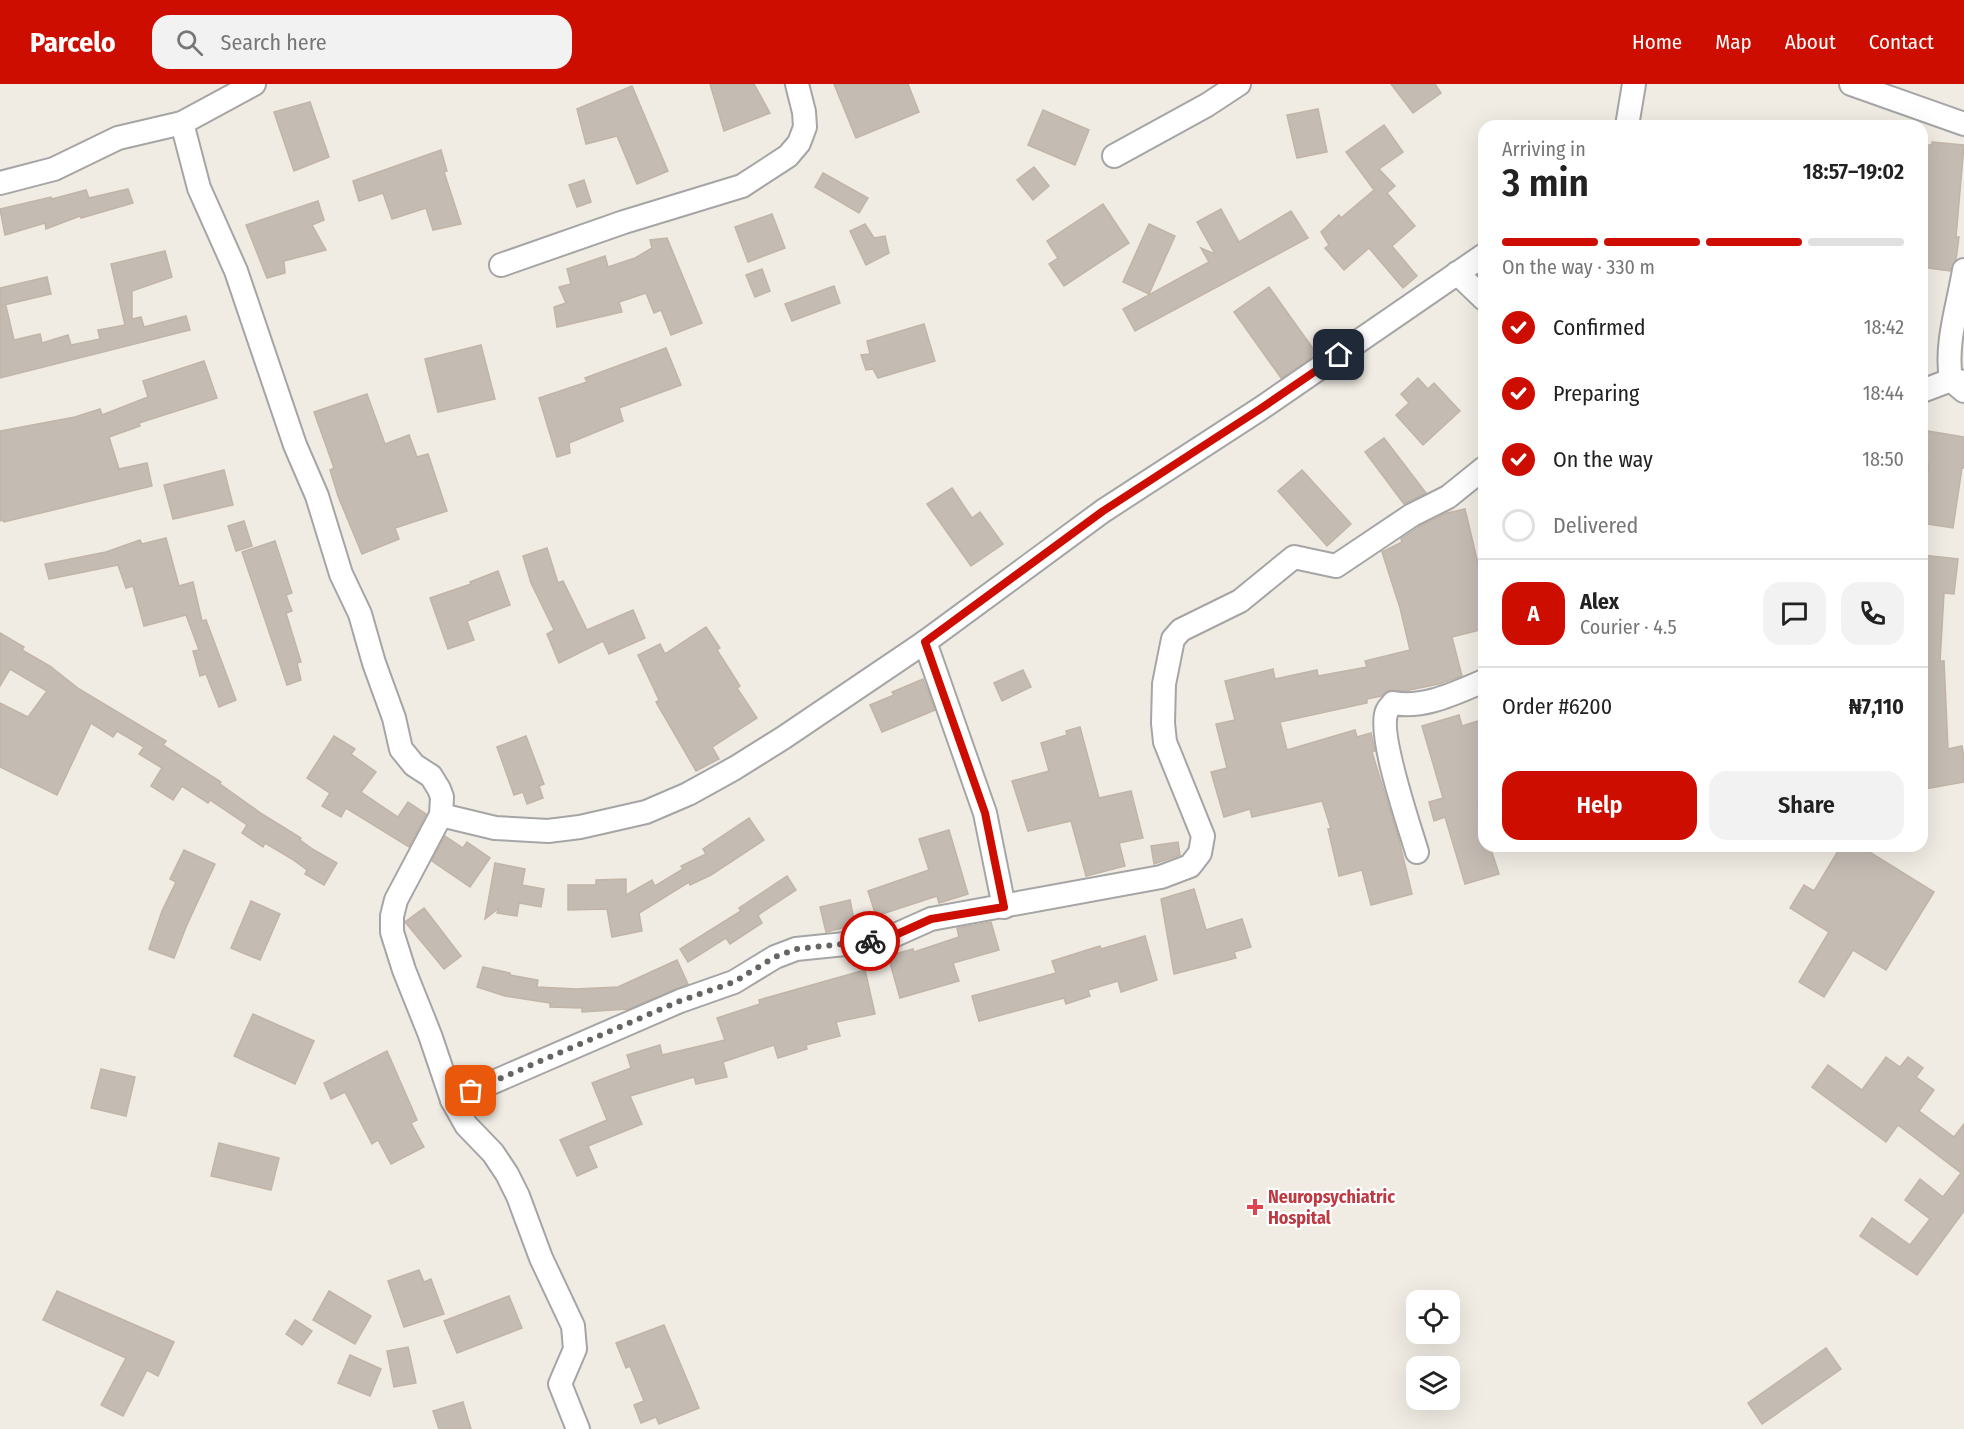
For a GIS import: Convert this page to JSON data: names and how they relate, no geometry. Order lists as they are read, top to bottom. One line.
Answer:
{"places":{"health":["Neuropsychiatric Hospital"]},"page":{"header":"Parcelo","search":"Search here","nav":["Home","Map","About","Contact"],"heading":["3 min","Arriving in","18:57–19:02"],"panel":["Alex","Courier · 4.5","Order #6200","₦7,110"],"bar":"On the way · 330 m","list":[["Confirmed","18:42"],["Preparing","18:44"],["On the way","18:50"],"Delivered"],"round":"A","buttons":["Help","Share"]}}
